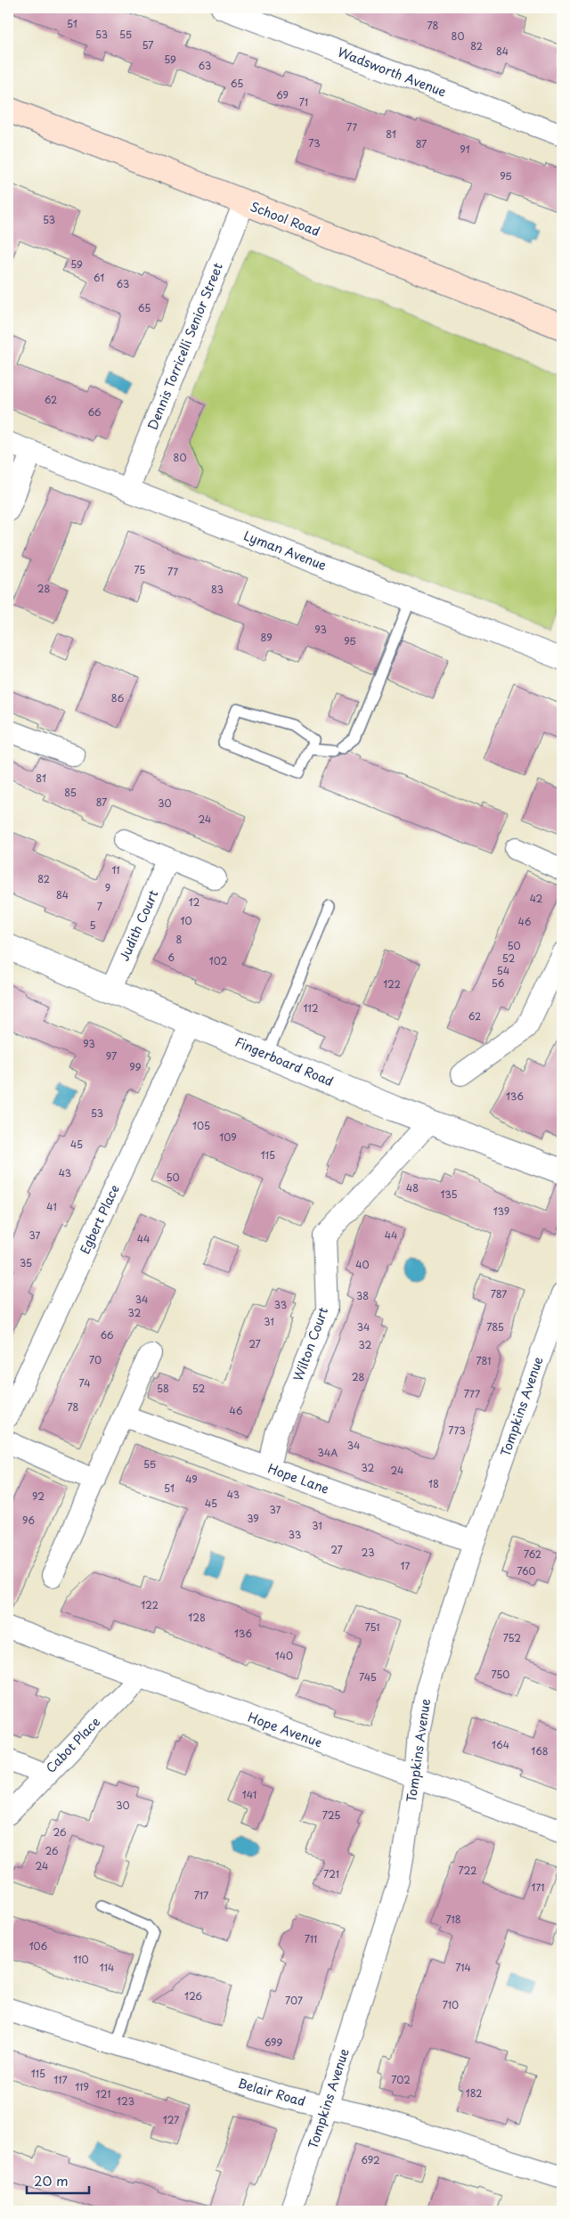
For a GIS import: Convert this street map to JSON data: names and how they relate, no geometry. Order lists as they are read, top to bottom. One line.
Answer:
{"streets":{"main road":["School Road"],"street":["Wadsworth Avenue","Dennis Torricelli Senior Street","Lyman Avenue","Judith Court","Fingerboard Road","Egbert Place","Wilton Court","Tompkins Avenue","Hope Lane","Hope Avenue","Cabot Place","Belair Road"]},"crossings":[["School Road","Dennis Torricelli Senior Street"],["Dennis Torricelli Senior Street","Lyman Avenue"],["Judith Court","Fingerboard Road"],["Fingerboard Road","Egbert Place"],["Fingerboard Road","Wilton Court"],["Wilton Court","Hope Lane"],["Tompkins Avenue","Hope Lane"],["Tompkins Avenue","Hope Avenue"],["Tompkins Avenue","Belair Road"],["Hope Avenue","Cabot Place"]],"house_numbers":["51","78","53","55","80","57","82","84","59","63","65","69","71","77","81","73","87","91","95","53","59","61","63","65","62","66","80","75","77","28","83","93","89","95","86","81","85","87","30","24","11","82","9","84","42","12","7","10","46","5","8","50","6","52","102","54","56","122","112","62","93","97","99","136","53","105","109","45","115","43","50","48","135","41","139","37","44","44","35","40","787","38","34","33","32","31","34","785","66","27","32","70","781","28","74","58","52","777","78","46","773","34","34A","55","32","24","49","18","51","43","92","45","37","39","96","31","33","27","23","762","17","760","122","128","751","136","752","140","750","745","164","168","141","30","725","26","26","24","722","721","171","717","718","711","106","110","114","714","126","707","710","699","115","117","702","119","182","121","123","127","692"],"scale_bar":"20 m"}
